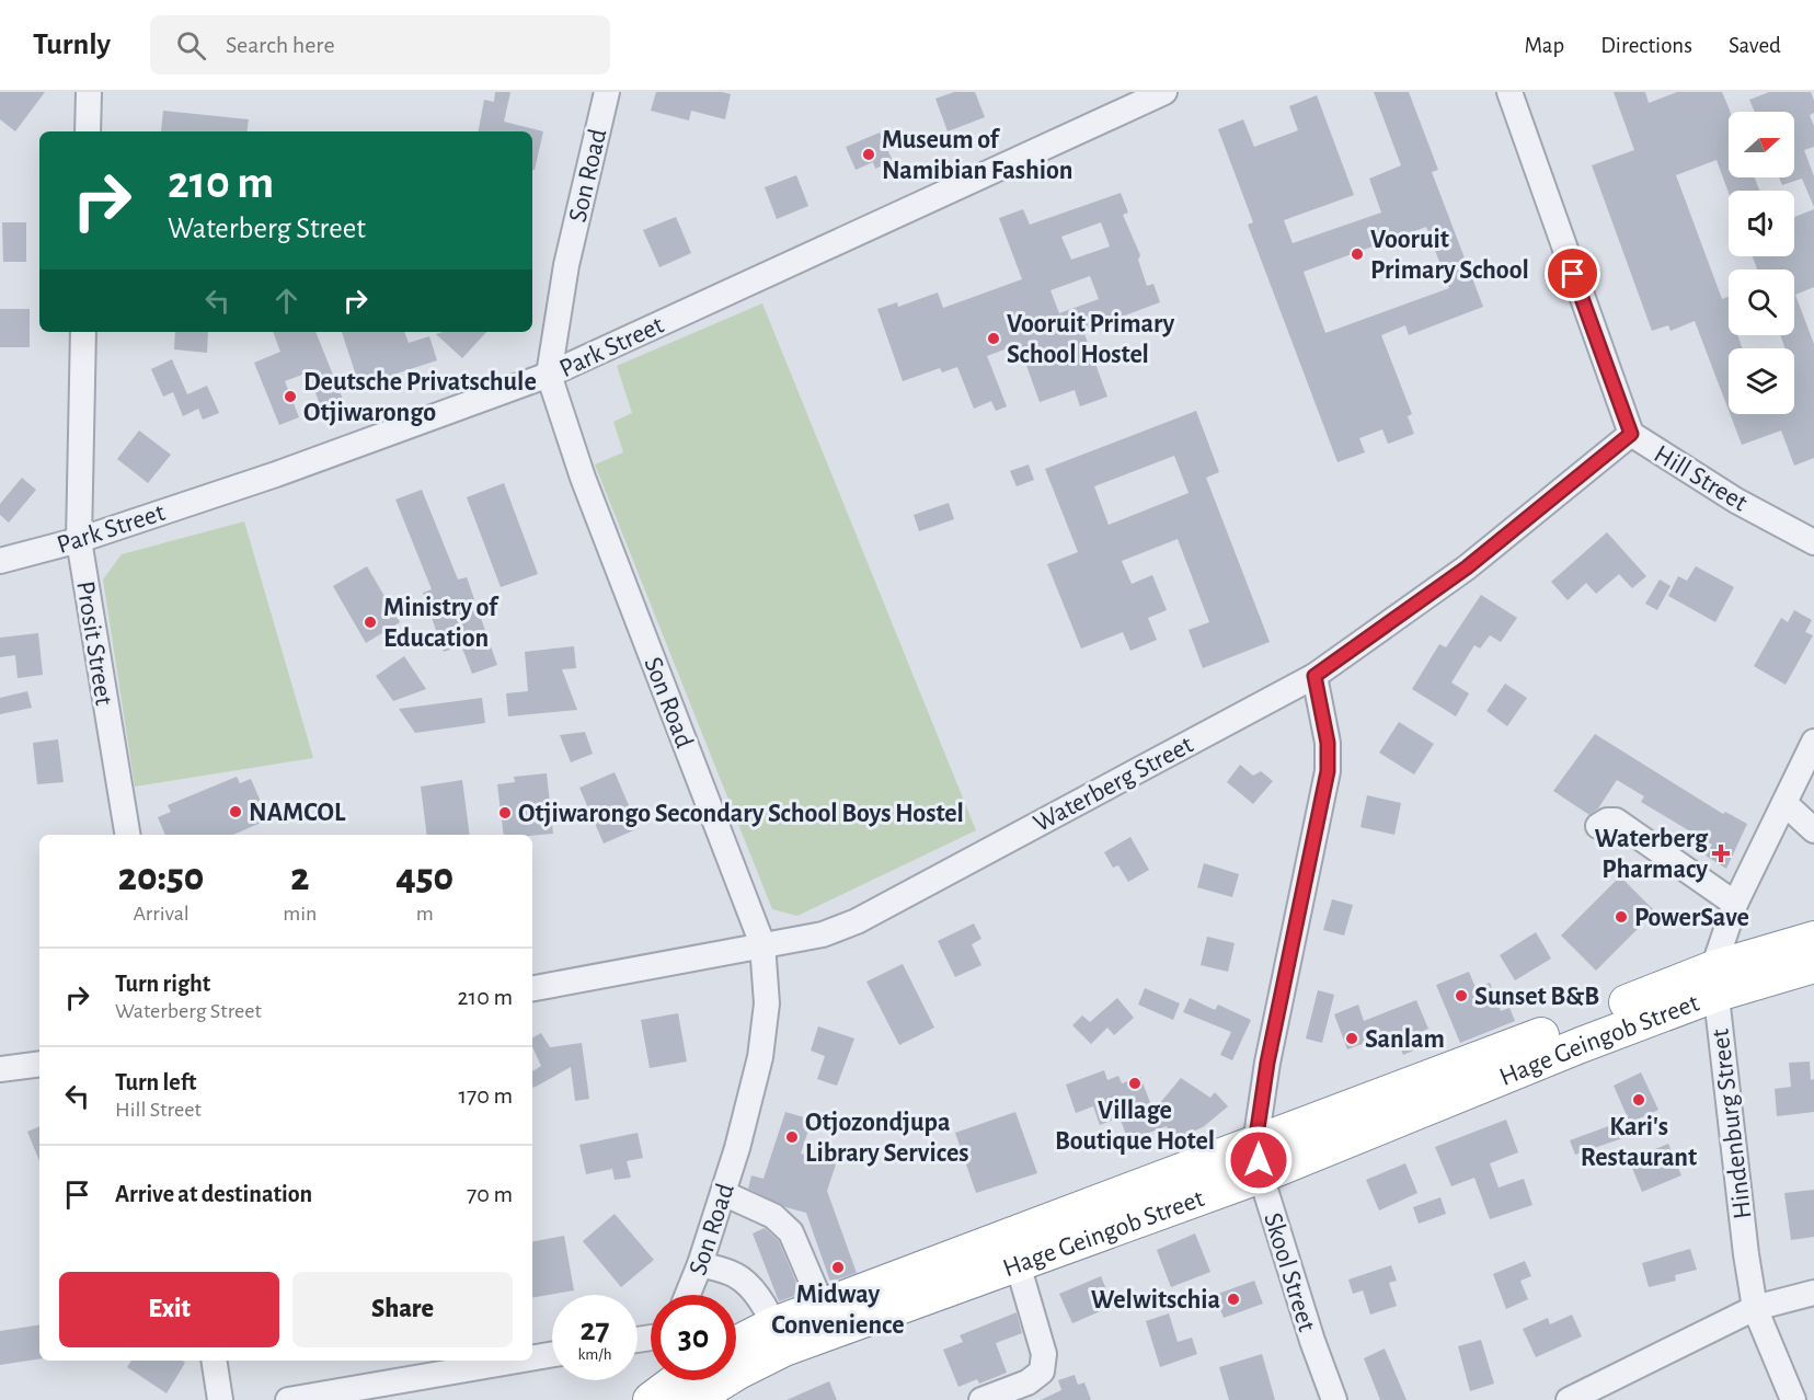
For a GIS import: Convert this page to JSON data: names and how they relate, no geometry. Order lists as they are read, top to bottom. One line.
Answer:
{"streets":{"highway":["Hage Geingob Street"],"street":["Son Road","Park Street","Hill Street","Prosit Street","Waterberg Street","Hindenburg Street","Skool Street"]},"crossings":[["Son Road","Park Street"],["Son Road","Waterberg Street"],["Park Street","Prosit Street"],["Hill Street","Waterberg Street"],["Waterberg Street","Skool Street"],["Hage Geingob Street","Hindenburg Street"],["Hage Geingob Street","Skool Street"]],"places":{"other":["Museum of Namibian Fashion","Vooruit Primary School","Vooruit Primary School Hostel","Deutsche Privatschule Otjiwarongo","Ministry of Education","NAMCOL","Otjiwarongo Secondary School Boys Hostel","PowerSave","Sunset B&B","Sanlam","Village Boutique Hotel","Kari's Restaurant","Otjozondjupa Library Services","Midway Convenience","Welwitschia"],"health":["Waterberg Pharmacy"]},"north":"right","page":{"header":"Turnly","search":"Search here","nav":["Map","Directions","Saved"],"turn":["210 m","Waterberg Street"],"eta":["20:50","Arrival","2","min","450","m"],"list":[{"name":"Turn right","note":"Waterberg Street","value":"210 m"},{"name":"Turn left","note":"Hill Street","value":"170 m"},{"name":"Arrive at destination","value":"70 m"}],"buttons":["Exit","Share"],"speed":"27 km/h","limit":"30"}}
